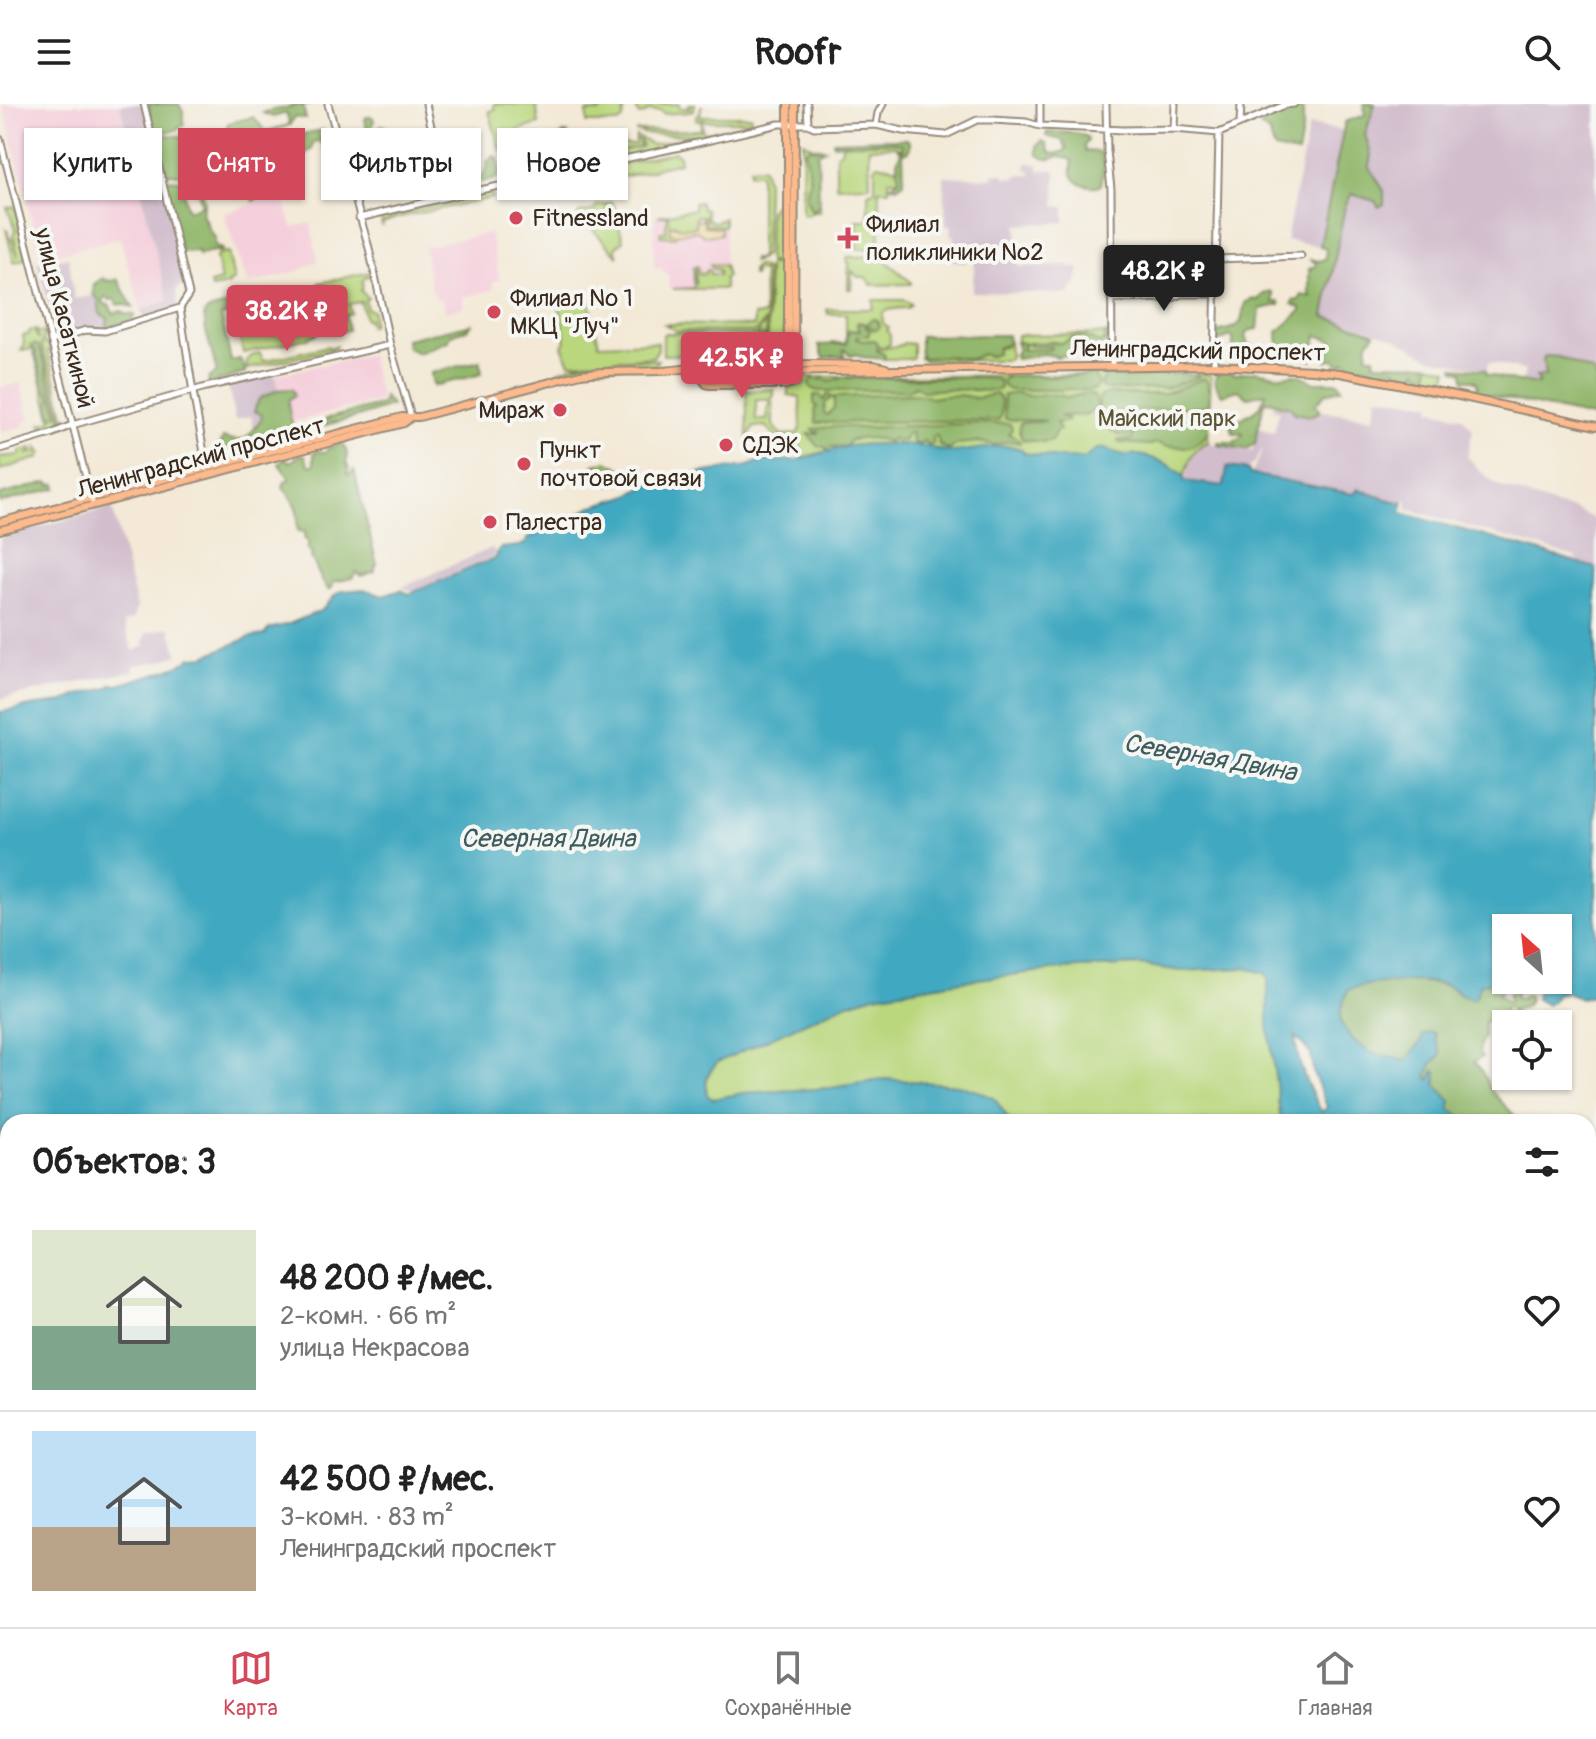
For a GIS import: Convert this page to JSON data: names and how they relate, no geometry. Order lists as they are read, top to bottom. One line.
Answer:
{"streets":{"main road":["Ленинградский проспект"],"street":["улица Касаткиной"]},"crossings":[["улица Касаткиной","Ленинградский проспект"]],"water":["Северная Двина"],"parks":["Майский парк"],"places":{"other":["Fitnessland","Филиал № 1 МКЦ \"Луч\"","Мираж","СДЭК","Пункт почтовой связи","Палестра"],"health":["Филиал поликлиники №2"]},"north":"top left","page":{"header":"Roofr","chip":["Купить","Снять","Фильтры","Новое"],"price":["48.2K ₽","38.2K ₽","42.5K ₽"],"heading":"Объектов: 3","list":[{"name":"48 200 ₽/мес.","note":"2-комн. · 66 m² · улица Некрасова"},{"name":"42 500 ₽/мес.","note":"3-комн. · 83 m² · Ленинградский проспект"}],"tabs":["Карта","Сохранённые","Главная"]}}
